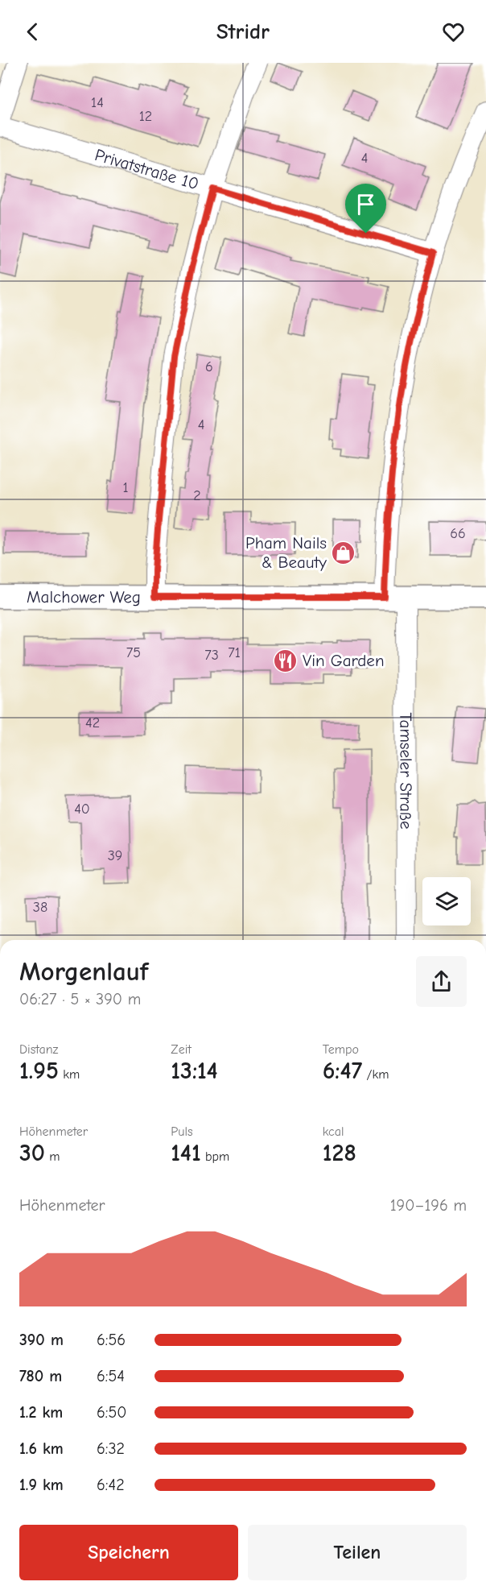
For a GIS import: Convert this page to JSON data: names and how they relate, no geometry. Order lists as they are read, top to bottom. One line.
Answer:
{"streets":{"street":["Privatstraße 10","Malchower Weg","Tamseler Straße"]},"crossings":[["Privatstraße 10","Tamseler Straße"],["Malchower Weg","Tamseler Straße"]],"places":{"shop":["Pham Nails & Beauty"],"restaurant":["Vin Garden"]},"house_numbers":["14","12","4","6","4","1","2","66","75","71","73","42","40","39","38"],"page":{"header":"Stridr","heading":["Morgenlauf","06:27 · 5 × 390 m"],"stats":[["Distanz","1.95 km"],["Zeit","13:14"],["Tempo","6:47 /km"],["Höhenmeter","30 m"],["Puls","141 bpm"],["kcal","128"]],"chart":["Höhenmeter","190–196 m"],"list":[{"name":"390 m","note":"6:56"},{"name":"780 m","note":"6:54"},{"name":"1.2 km","note":"6:50"},{"name":"1.6 km","note":"6:32"},{"name":"1.9 km","note":"6:42"}],"buttons":["Speichern","Teilen"]}}
